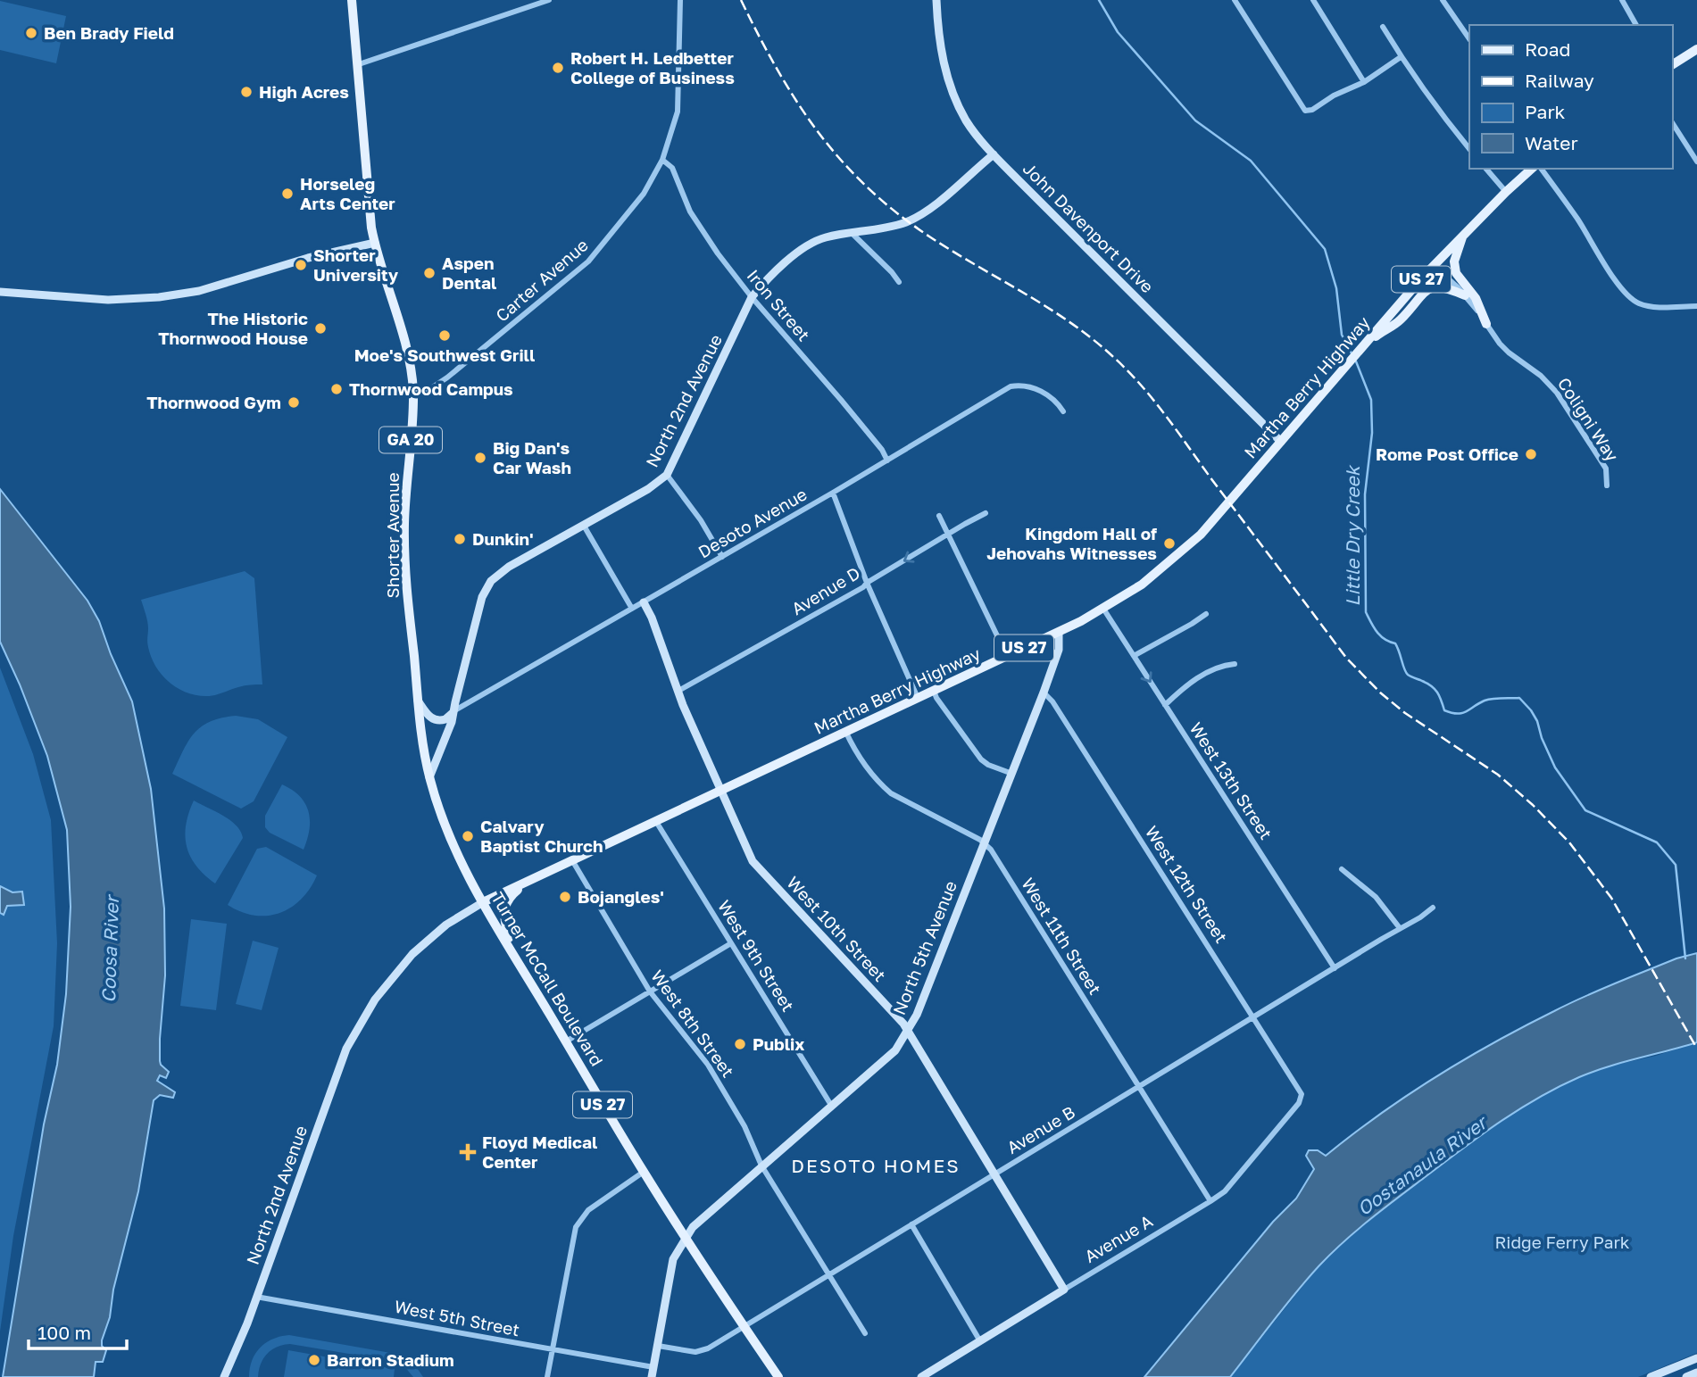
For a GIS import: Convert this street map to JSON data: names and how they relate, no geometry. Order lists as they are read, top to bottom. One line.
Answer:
{"streets":{"main road":["US 27","Martha Berry Highway","GA 20","Shorter Avenue","Turner McCall Boulevard"],"street":["John Davenport Drive","Carter Avenue","Iron Street","North 2nd Avenue","Coligni Way","Desoto Avenue","Avenue D","West 13th Street","West 12th Street","West 10th Street","West 11th Street","North 5th Avenue","West 9th Street","West 8th Street","Avenue B","Avenue A","West 5th Street"]},"crossings":[["John Davenport Drive","Martha Berry Highway"],["John Davenport Drive","North 2nd Avenue"],["US 27","Martha Berry Highway"],["US 27","Turner McCall Boulevard"],["Carter Avenue","Iron Street"],["Carter Avenue","Shorter Avenue"],["Iron Street","North 2nd Avenue"],["Iron Street","Desoto Avenue"],["Martha Berry Highway","North 2nd Avenue"],["Martha Berry Highway","Coligni Way"],["Martha Berry Highway","West 13th Street"],["Martha Berry Highway","West 10th Street"],["Martha Berry Highway","West 11th Street"],["Martha Berry Highway","North 5th Avenue"],["Martha Berry Highway","West 9th Street"],["Martha Berry Highway","Turner McCall Boulevard"],["Martha Berry Highway","West 8th Street"],["North 2nd Avenue","Desoto Avenue"],["North 2nd Avenue","Shorter Avenue"],["North 2nd Avenue","Turner McCall Boulevard"],["North 2nd Avenue","West 5th Street"],["Desoto Avenue","West 10th Street"],["Shorter Avenue","Turner McCall Boulevard"],["Avenue D","West 10th Street"],["West 13th Street","Avenue B"],["West 12th Street","North 5th Avenue"],["West 12th Street","Avenue B"],["West 12th Street","Avenue A"],["West 10th Street","North 5th Avenue"],["West 10th Street","Avenue B"],["West 10th Street","Avenue A"],["West 11th Street","North 5th Avenue"],["West 11th Street","Avenue B"],["West 11th Street","Avenue A"],["North 5th Avenue","West 9th Street"],["North 5th Avenue","Turner McCall Boulevard"],["North 5th Avenue","West 8th Street"],["North 5th Avenue","Avenue B"],["North 5th Avenue","West 5th Street"],["Turner McCall Boulevard","Avenue B"],["West 8th Street","Avenue B"]],"districts":["DESOTO HOMES"],"water":["Little Dry Creek","Coosa River","Oostanaula River"],"parks":["Ridge Ferry Park"],"places":{"other":["Ben Brady Field","Robert H. Ledbetter College of Business","High Acres","Horseleg Arts Center","Shorter University","Aspen Dental","The Historic Thornwood House","Moe's Southwest Grill","Thornwood Campus","Thornwood Gym","Rome Post Office","Big Dan's Car Wash","Dunkin'","Kingdom Hall of Jehovahs Witnesses","Calvary Baptist Church","Bojangles'","Publix","Barron Stadium"],"health":["Floyd Medical Center"]},"legend":["Road","Railway","Park","Water"],"scale_bar":"100 m"}
